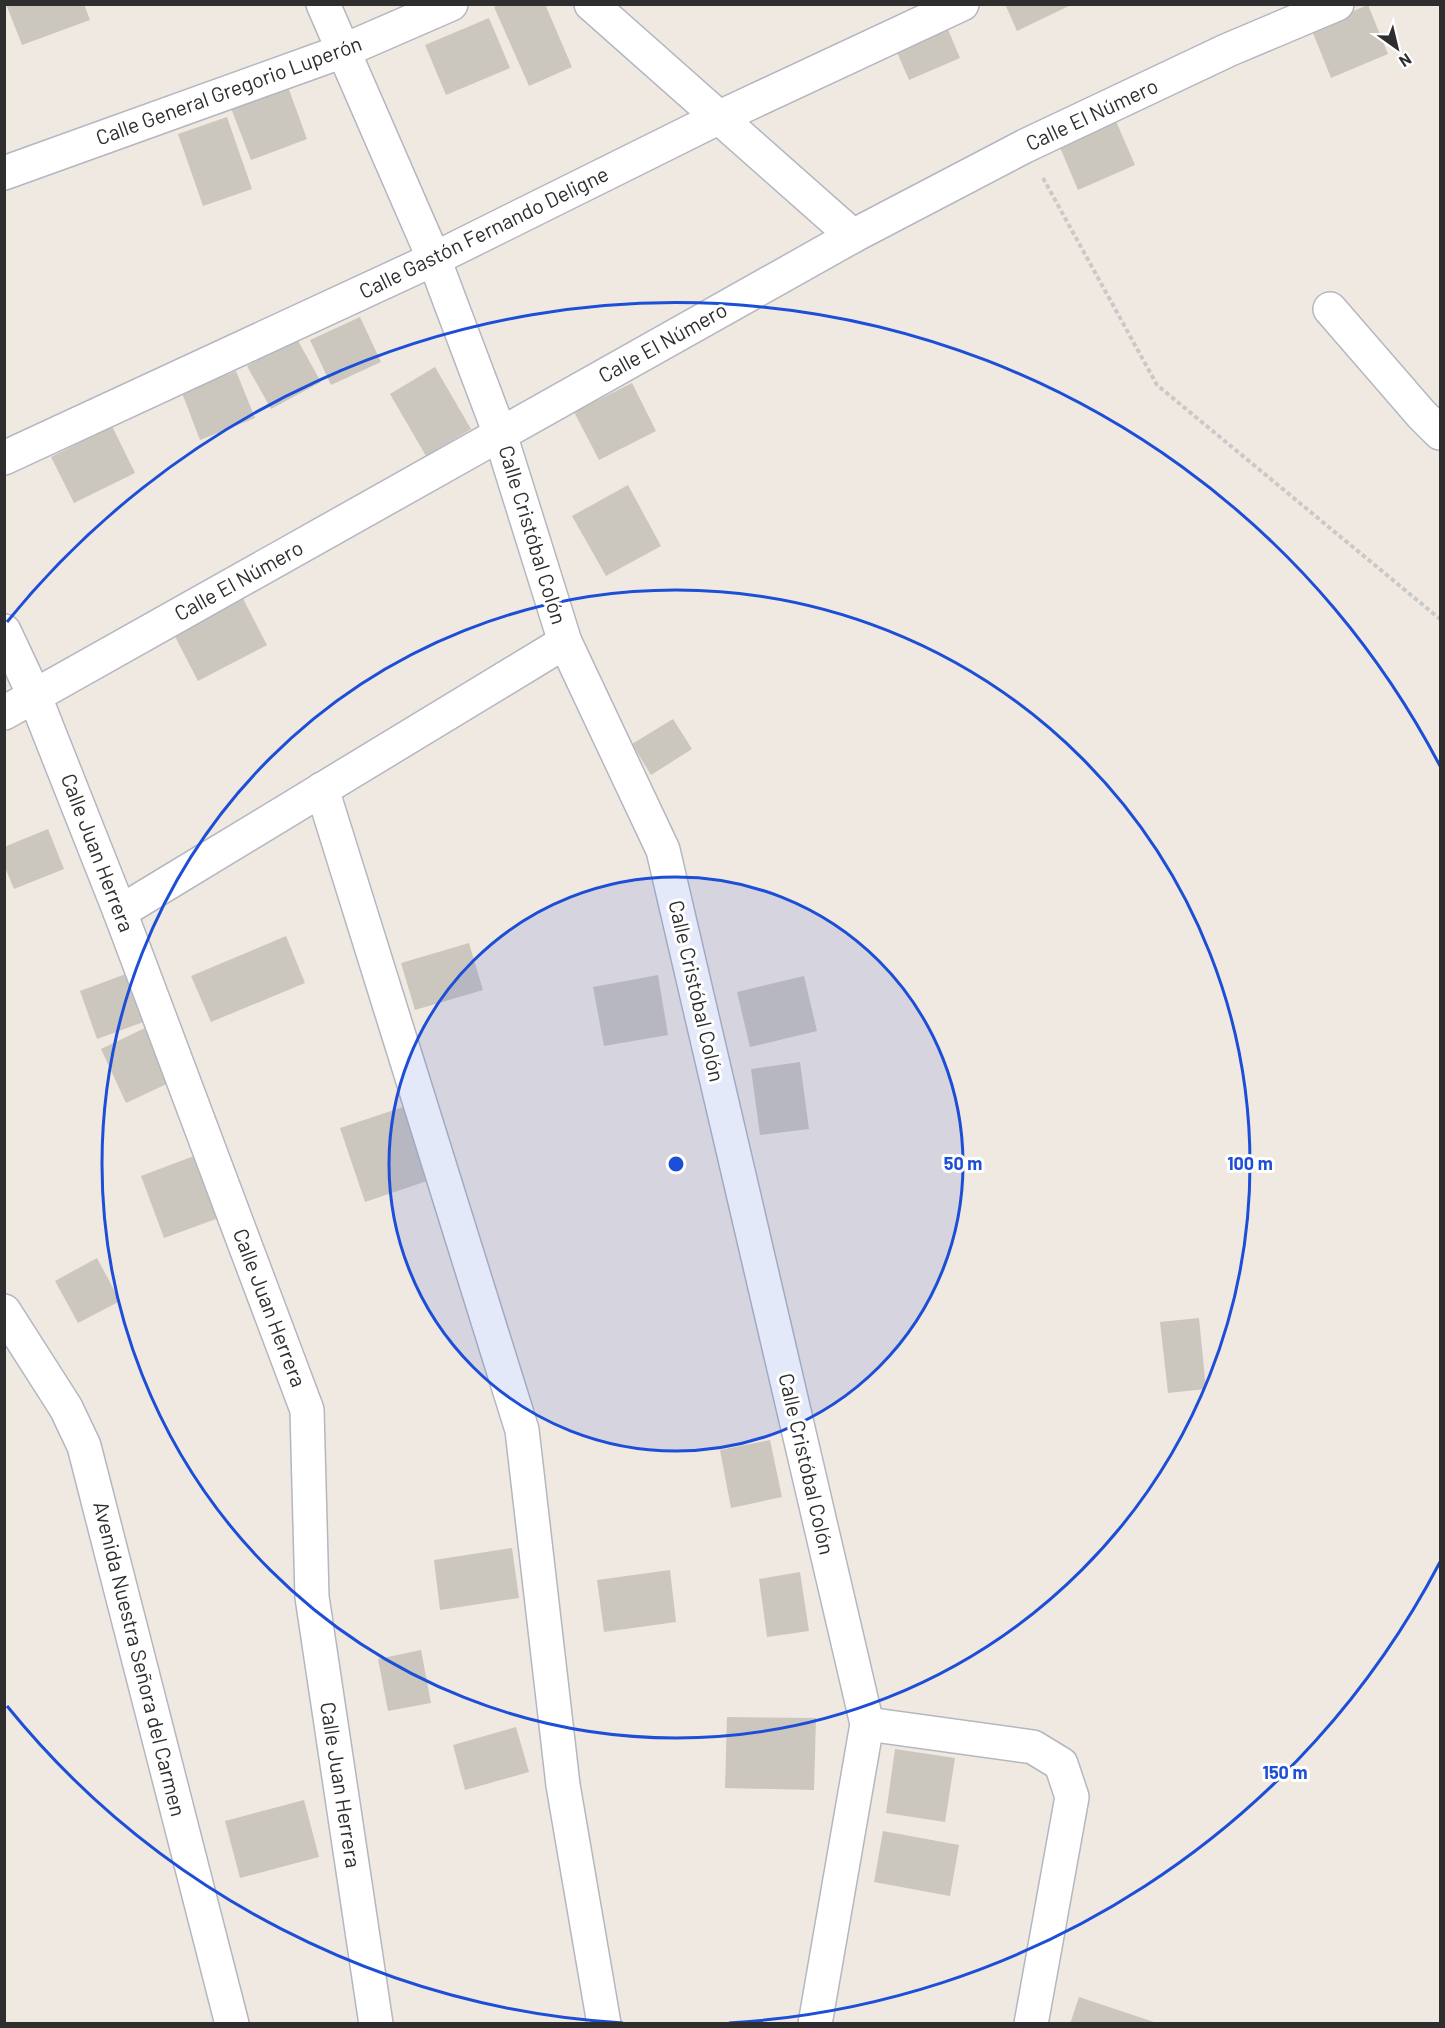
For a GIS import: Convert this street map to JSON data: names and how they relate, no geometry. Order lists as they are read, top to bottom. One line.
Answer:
{"streets":{"street":["Calle General Gregorio Luperón","Calle El Número","Calle Gastón Fernando Deligne","Calle Cristóbal Colón","Calle Juan Herrera","Avenida Nuestra Señora del Carmen"]},"crossings":[["Calle General Gregorio Luperón","Calle Cristóbal Colón"],["Calle El Número","Calle Cristóbal Colón"],["Calle El Número","Calle Juan Herrera"],["Calle Gastón Fernando Deligne","Calle Cristóbal Colón"]],"north":"bottom right","rings":["50 m","100 m","150 m"]}
